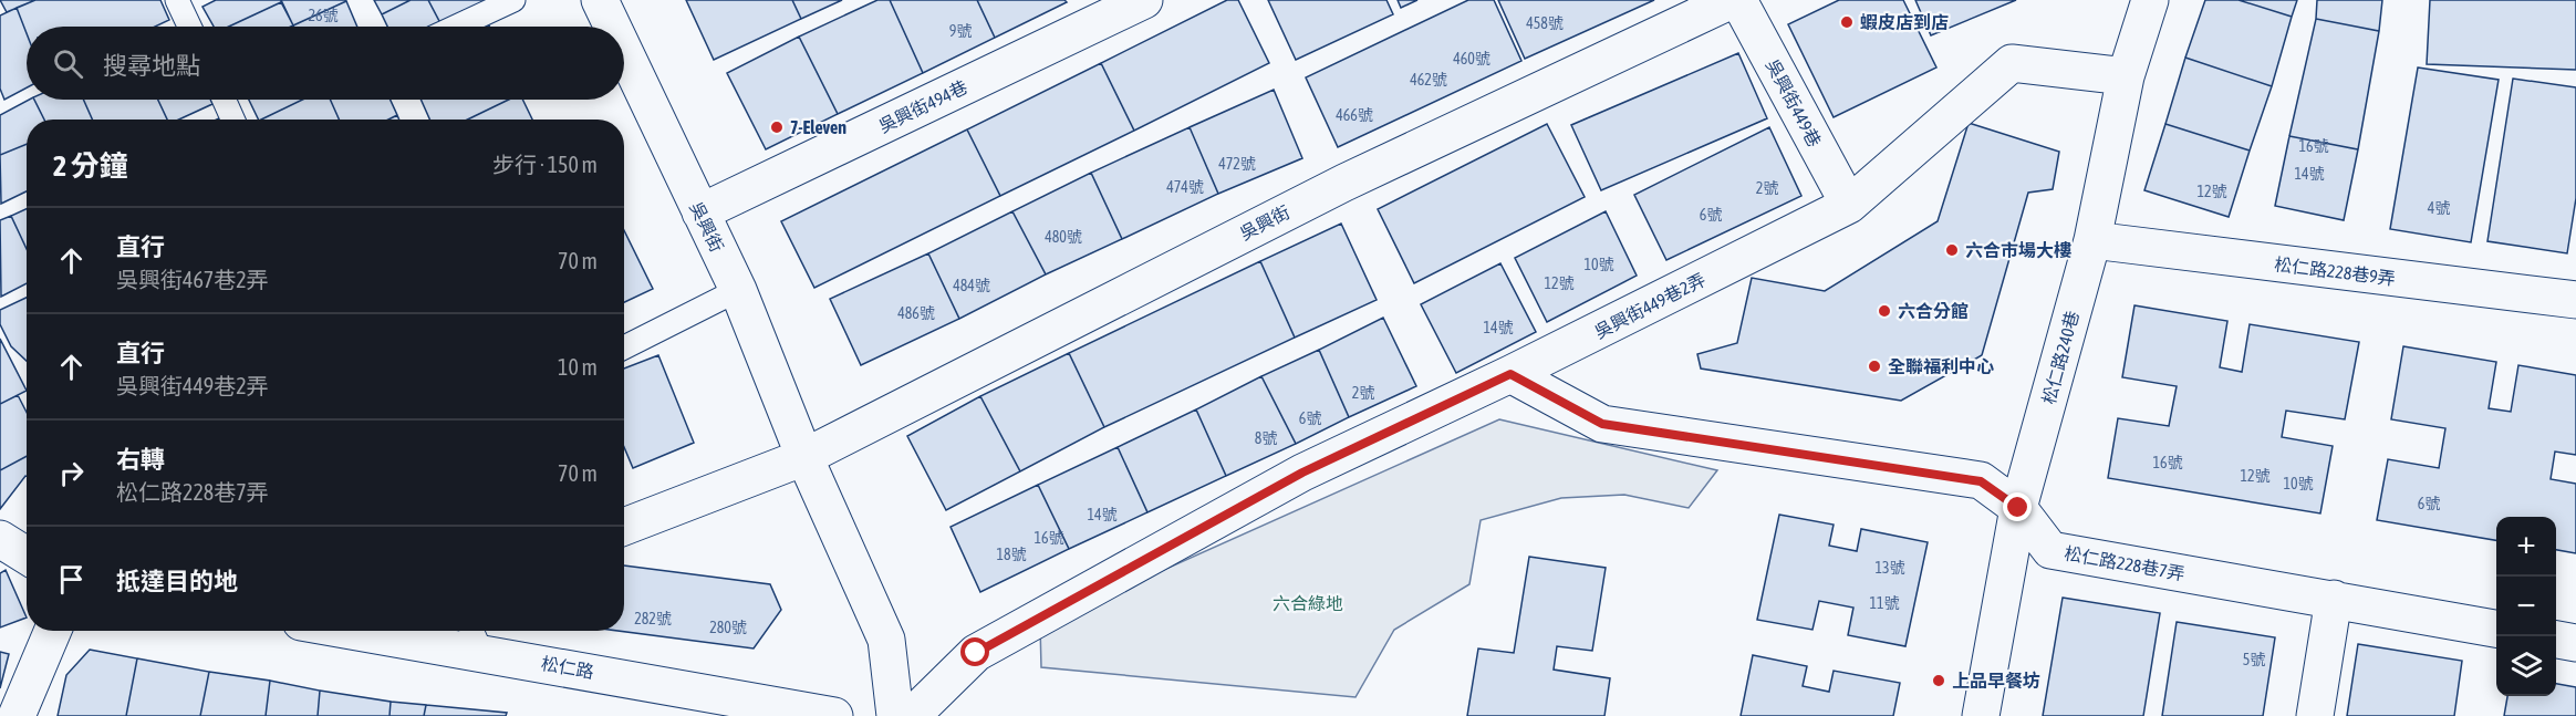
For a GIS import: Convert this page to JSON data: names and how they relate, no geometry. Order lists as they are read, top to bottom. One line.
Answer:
{"streets":{"street":["吳興街449巷","吳興街494巷","吳興街","松仁路228巷9弄","吳興街449巷2弄","松仁路240巷","松仁路228巷7弄","松仁路"]},"crossings":[["吳興街449巷","吳興街449巷2弄"],["吳興街494巷","吳興街"],["松仁路228巷9弄","松仁路240巷"],["吳興街449巷2弄","松仁路240巷"],["吳興街449巷2弄","松仁路228巷7弄"],["松仁路240巷","松仁路228巷7弄"]],"parks":["六合綠地"],"places":["蝦皮店到店","7-Eleven","六合市場大樓","六合分館","全聯福利中心","上品早餐坊"],"house_numbers":["26號","458號","9號","460號","462號","466號","16號","472號","14號","474號","2號","12號","4號","6號","480號","10號","12號","484號","486號","14號","2號","6號","8號","16號","12號","10號","6號","14號","16號","18號","13號","11號","282號","280號","5號"],"page":{"search":"搜尋地點","heading":["2 分鐘","步行 · 150 m"],"list":[["直行","吳興街467巷2弄","70 m"],["直行","吳興街449巷2弄","10 m"],["右轉","松仁路228巷7弄","70 m"],"抵達目的地"],"map_buttons":["+","−"]}}
